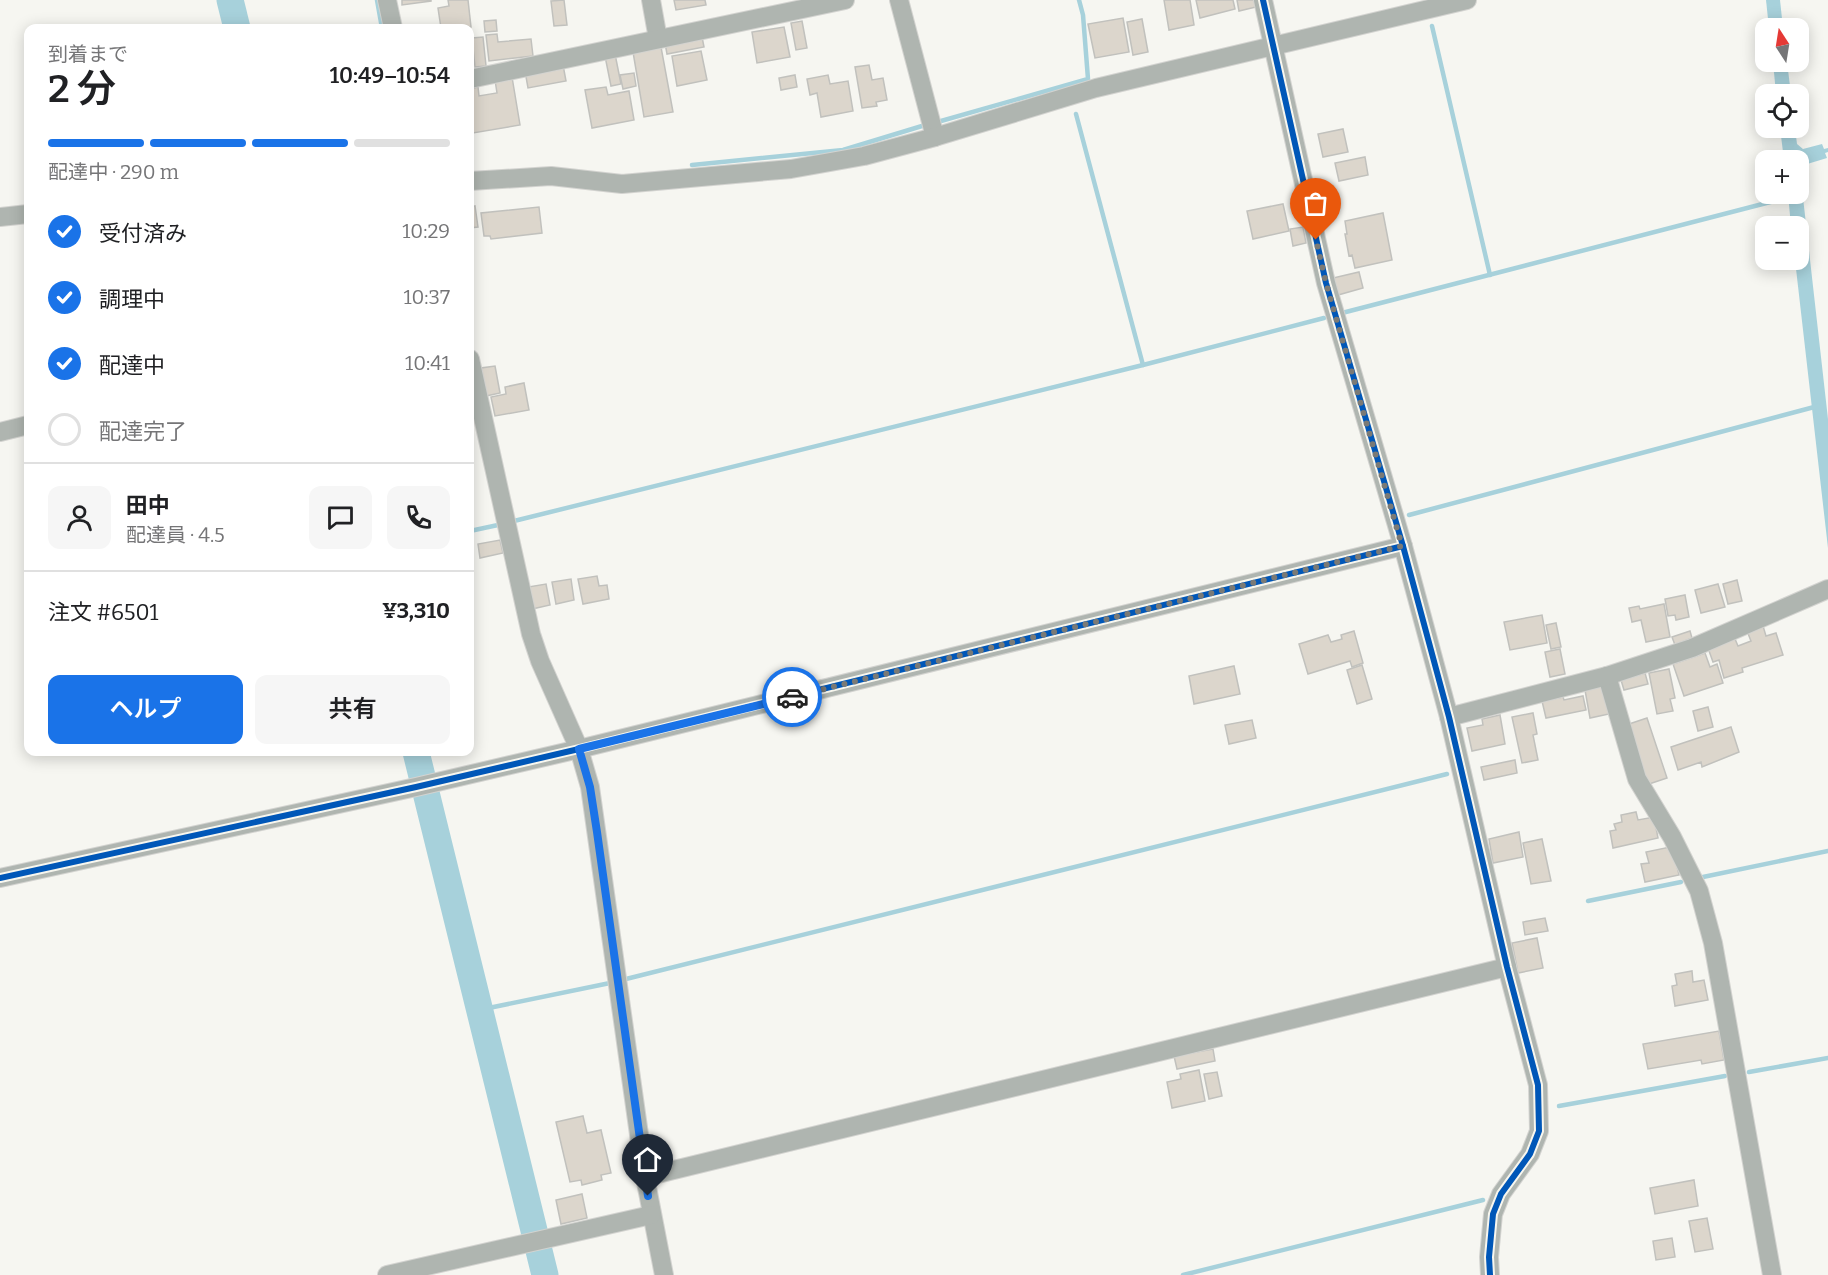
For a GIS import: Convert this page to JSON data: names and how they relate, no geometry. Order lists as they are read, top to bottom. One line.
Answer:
{"north":"top","page":{"map_buttons":["+","−"],"heading":["2 分","到着まで","10:49–10:54"],"panel":["田中","配達員 · 4.5","注文 #6501","¥3,310"],"bar":"配達中 · 290 m","list":[["受付済み","10:29"],["調理中","10:37"],["配達中","10:41"],"配達完了"],"buttons":["ヘルプ","共有"]}}
